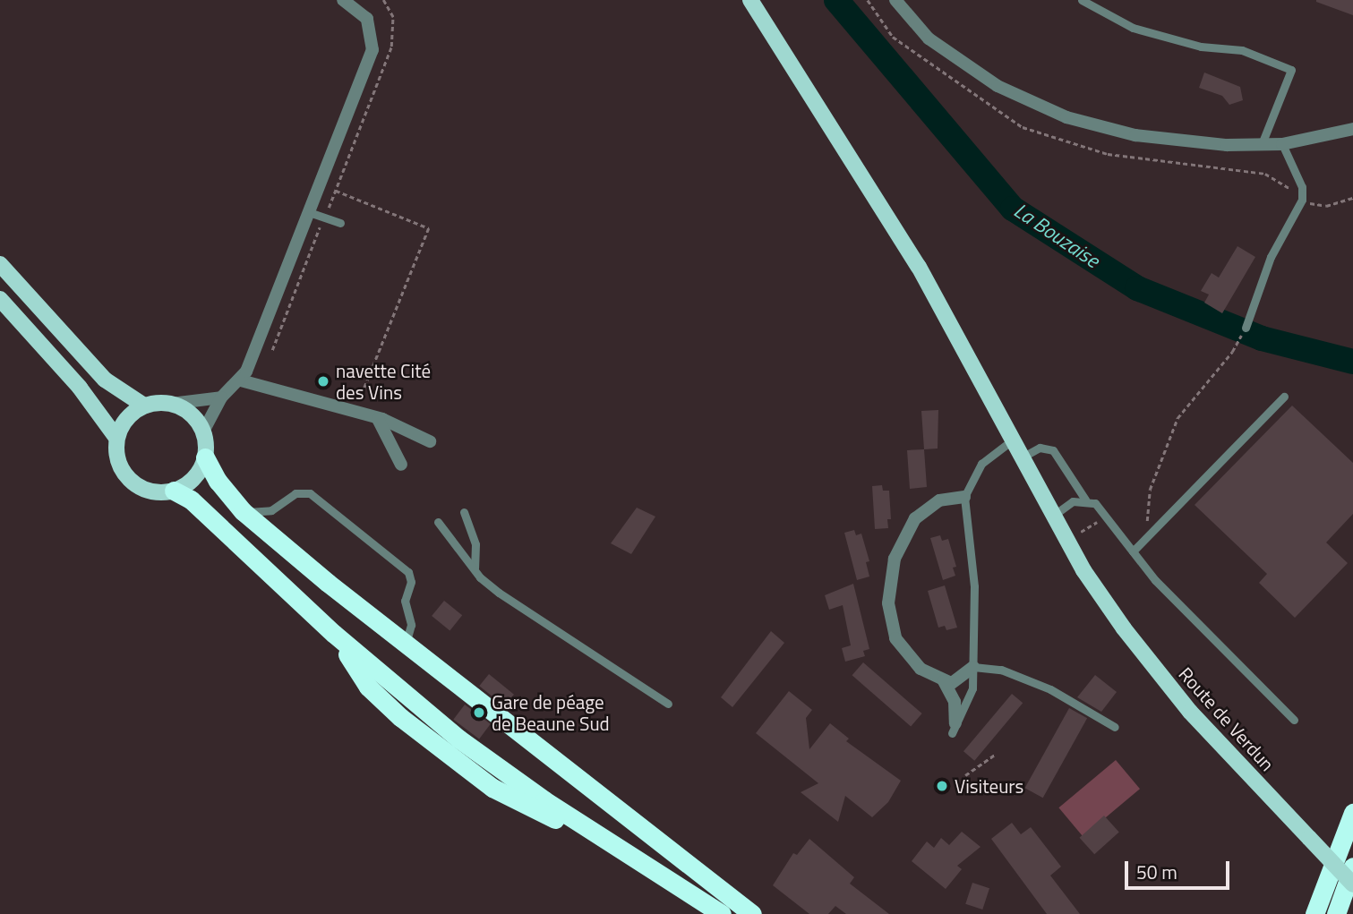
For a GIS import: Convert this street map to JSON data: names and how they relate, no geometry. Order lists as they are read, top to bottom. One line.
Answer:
{"streets":{"main road":["Route de Verdun"]},"water":["La Bouzaise"],"places":["navette Cité des Vins","Gare de péage de Beaune Sud","Visiteurs"],"scale_bar":"50 m"}
